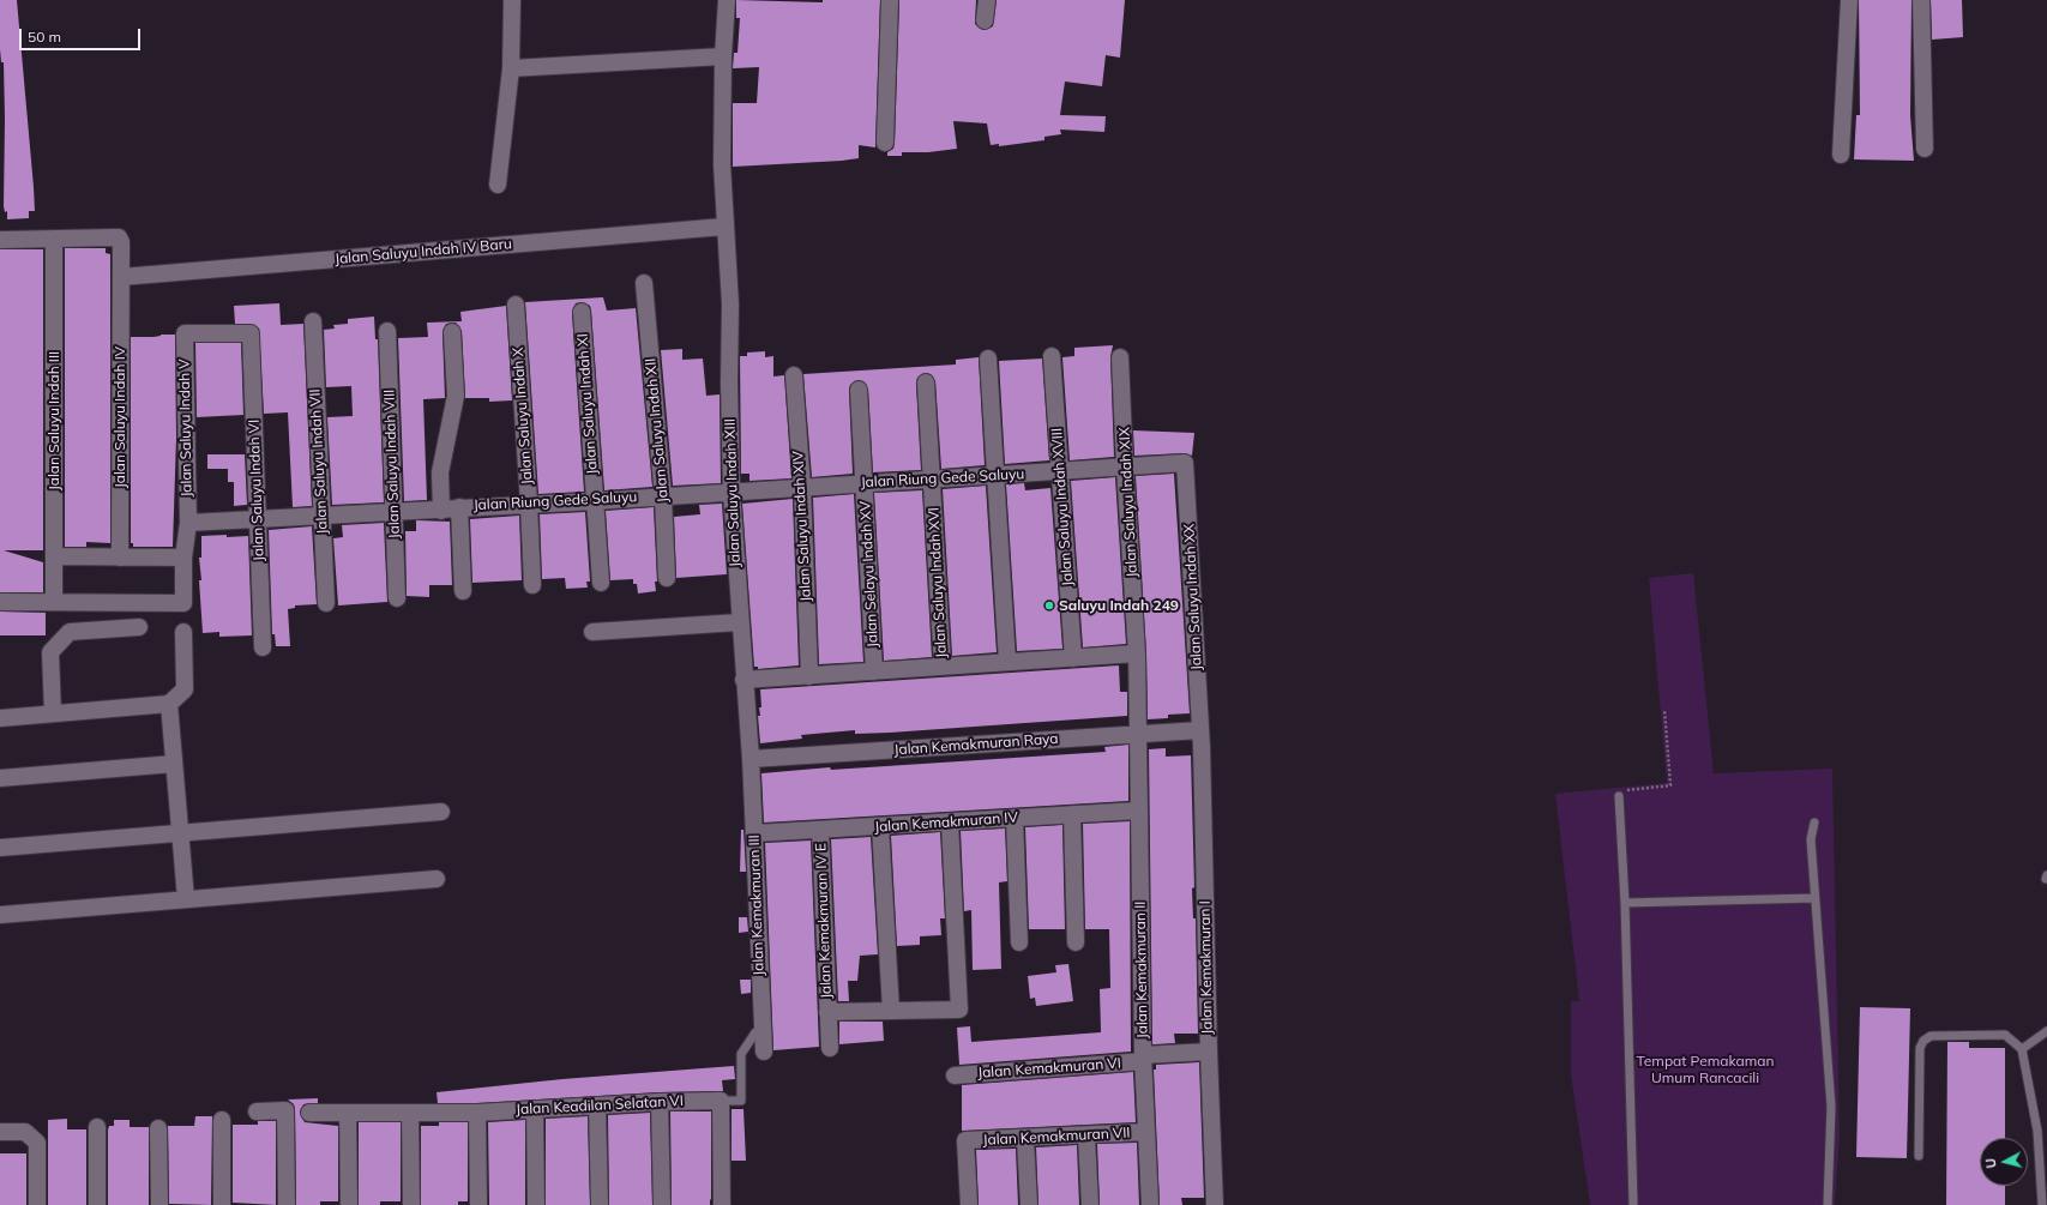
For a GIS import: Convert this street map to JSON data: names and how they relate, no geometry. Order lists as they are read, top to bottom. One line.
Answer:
{"streets":{"street":["Jalan Saluyu Indah IV Baru","Jalan Saluyu Indah XI","Jalan Saluyu Indah X","Jalan Saluyu Indah IV","Jalan Saluyu Indah III","Jalan Saluyu Indah V","Jalan Saluyu Indah XII","Jalan Saluyu Indah VII","Jalan Saluyu Indah VIII","Jalan Riung Gede Saluyu","Jalan Saluyu Indah VI","Jalan Saluyu Indah XIII","Jalan Saluyu Indah XIX","Jalan Saluyu Indah XVIII","Jalan Saluyu Indah XIV","Jalan Selayu Indah XV","Jalan Saluyu Indah XVI","Jalan Saluyu Indah XX","Jalan Kemakmuran Raya","Jalan Kemakmuran IV","Jalan Kemakmuran III","Jalan Kemakmuran IV E","Jalan Kemakmuran I","Jalan Kemakmuran II","Jalan Kemakmuran VI","Jalan Keadilan Selatan VI","Jalan Kemakmuran VII"]},"crossings":[["Jalan Saluyu Indah IV Baru","Jalan Saluyu Indah IV"],["Jalan Saluyu Indah IV Baru","Jalan Saluyu Indah XIII"],["Jalan Saluyu Indah XI","Jalan Riung Gede Saluyu"],["Jalan Saluyu Indah X","Jalan Riung Gede Saluyu"],["Jalan Saluyu Indah IV","Jalan Saluyu Indah III"],["Jalan Saluyu Indah V","Jalan Riung Gede Saluyu"],["Jalan Saluyu Indah V","Jalan Saluyu Indah VI"],["Jalan Saluyu Indah XII","Jalan Riung Gede Saluyu"],["Jalan Saluyu Indah VII","Jalan Riung Gede Saluyu"],["Jalan Saluyu Indah VIII","Jalan Riung Gede Saluyu"],["Jalan Riung Gede Saluyu","Jalan Saluyu Indah VI"],["Jalan Riung Gede Saluyu","Jalan Saluyu Indah XIII"],["Jalan Riung Gede Saluyu","Jalan Saluyu Indah XIX"],["Jalan Riung Gede Saluyu","Jalan Saluyu Indah XVIII"],["Jalan Riung Gede Saluyu","Jalan Saluyu Indah XIV"],["Jalan Riung Gede Saluyu","Jalan Selayu Indah XV"],["Jalan Riung Gede Saluyu","Jalan Saluyu Indah XVI"],["Jalan Riung Gede Saluyu","Jalan Saluyu Indah XX"],["Jalan Saluyu Indah XIII","Jalan Kemakmuran Raya"],["Jalan Saluyu Indah XIII","Jalan Kemakmuran III"],["Jalan Saluyu Indah XIX","Jalan Kemakmuran Raya"],["Jalan Saluyu Indah XIX","Jalan Kemakmuran II"],["Jalan Saluyu Indah XX","Jalan Kemakmuran Raya"],["Jalan Saluyu Indah XX","Jalan Kemakmuran I"],["Jalan Kemakmuran Raya","Jalan Kemakmuran III"],["Jalan Kemakmuran Raya","Jalan Kemakmuran I"],["Jalan Kemakmuran Raya","Jalan Kemakmuran II"],["Jalan Kemakmuran IV","Jalan Kemakmuran III"],["Jalan Kemakmuran IV","Jalan Kemakmuran IV E"],["Jalan Kemakmuran IV","Jalan Kemakmuran II"],["Jalan Kemakmuran I","Jalan Kemakmuran VI"],["Jalan Kemakmuran II","Jalan Kemakmuran VI"],["Jalan Kemakmuran II","Jalan Kemakmuran VII"]],"parks":["Tempat Pemakaman Umum Rancacili"],"places":["Saluyu Indah 249"],"scale_bar":"50 m","north":"left"}
